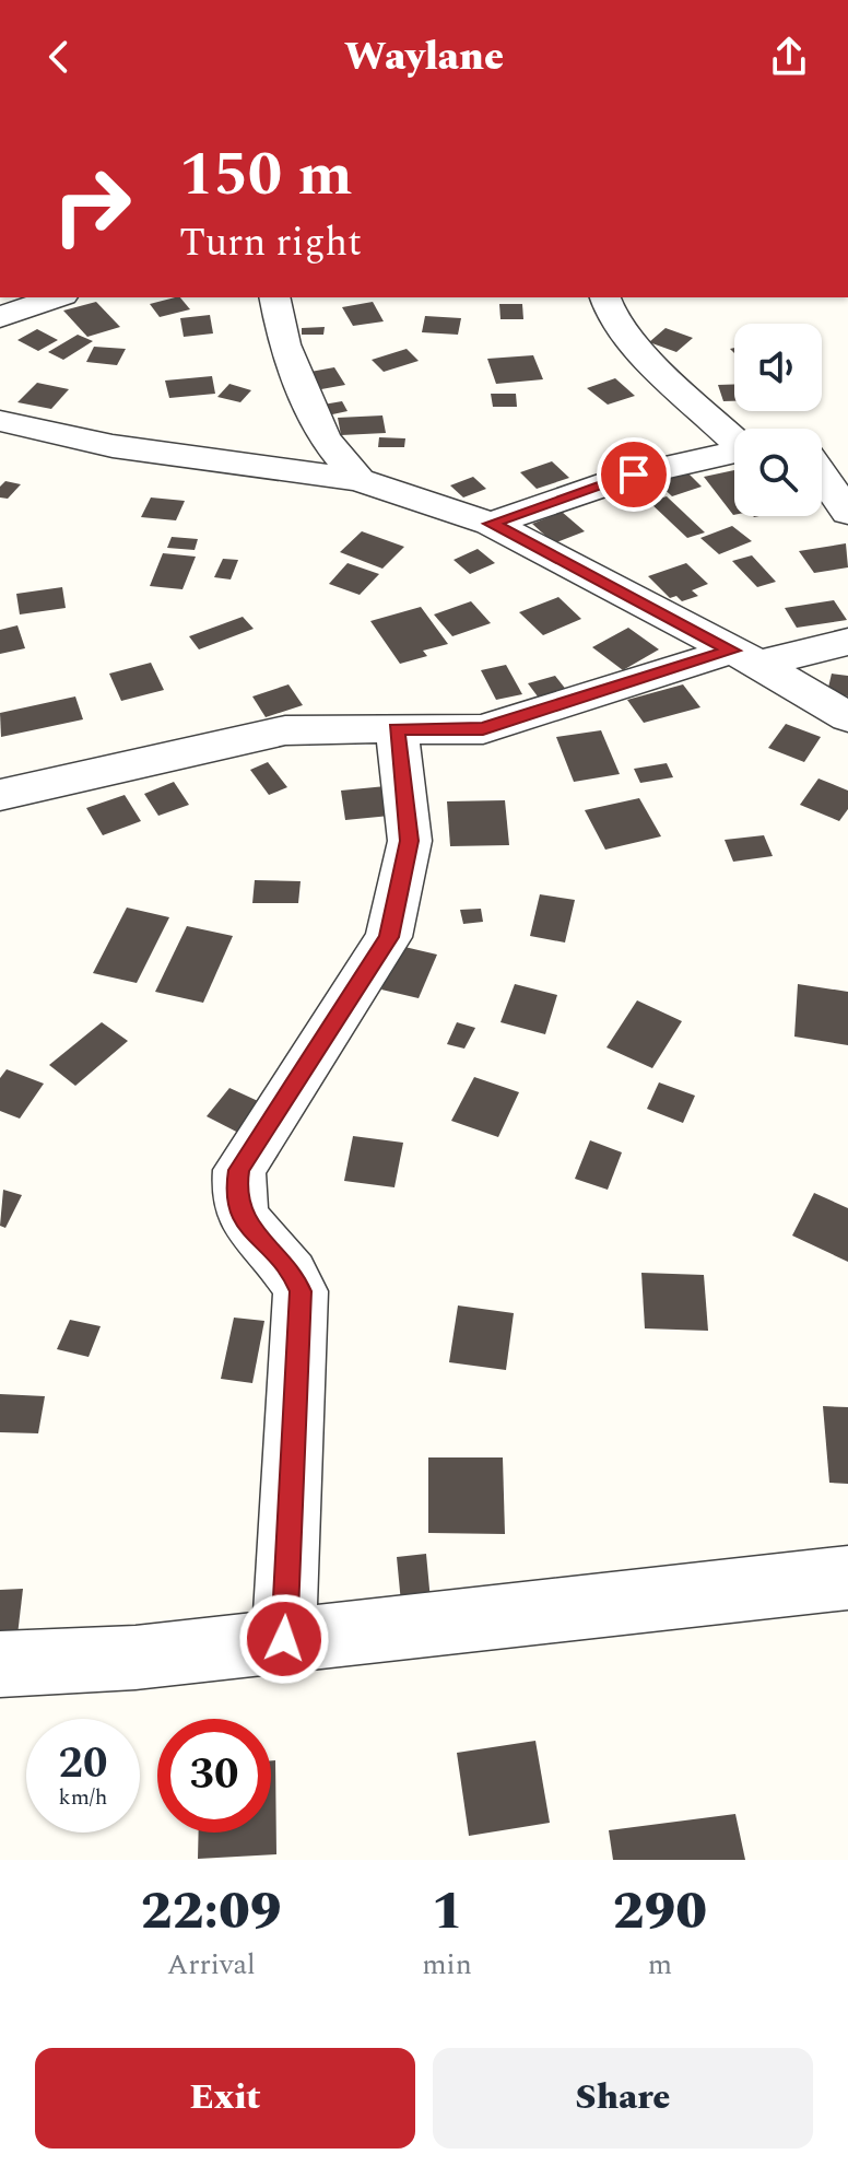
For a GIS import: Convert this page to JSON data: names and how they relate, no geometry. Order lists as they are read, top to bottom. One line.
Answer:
{"page":{"header":"Waylane","turn":["150 m","Turn right"],"speed":"20 km/h","limit":"30","eta":["22:09","Arrival","1","min","290","m"],"buttons":["Exit","Share"]}}
